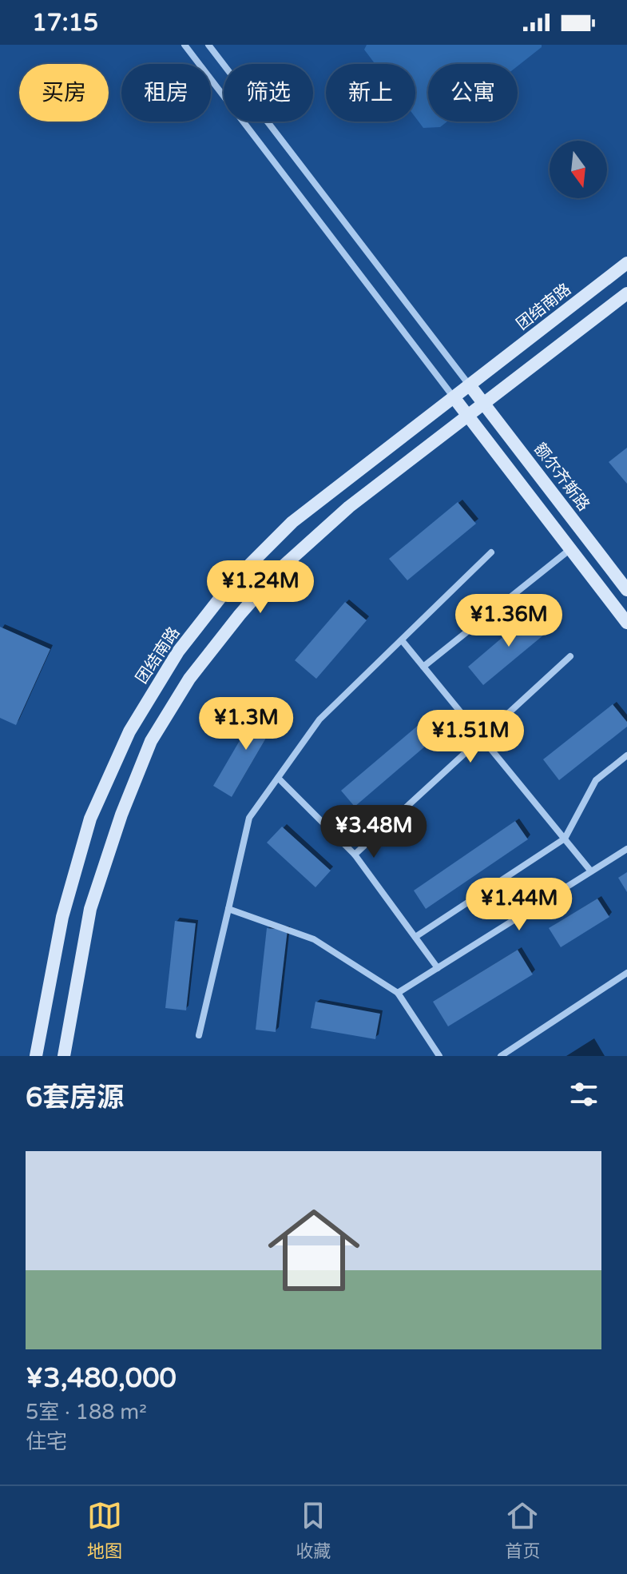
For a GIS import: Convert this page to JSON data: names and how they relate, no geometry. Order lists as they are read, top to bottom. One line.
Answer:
{"streets":{"main road":["团结南路","额尔齐斯路"]},"crossings":[["团结南路","额尔齐斯路"]],"north":"bottom","page":{"status":"17:15","chip":["买房","租房","筛选","新上","公寓"],"price":["¥1.24M","¥1.36M","¥1.3M","¥1.51M","¥3.48M","¥1.44M"],"heading":"6套房源","list":[{"name":"¥3,480,000","note":"5室 · 188 m² · 住宅"}],"tabs":["地图","收藏","首页"]}}
